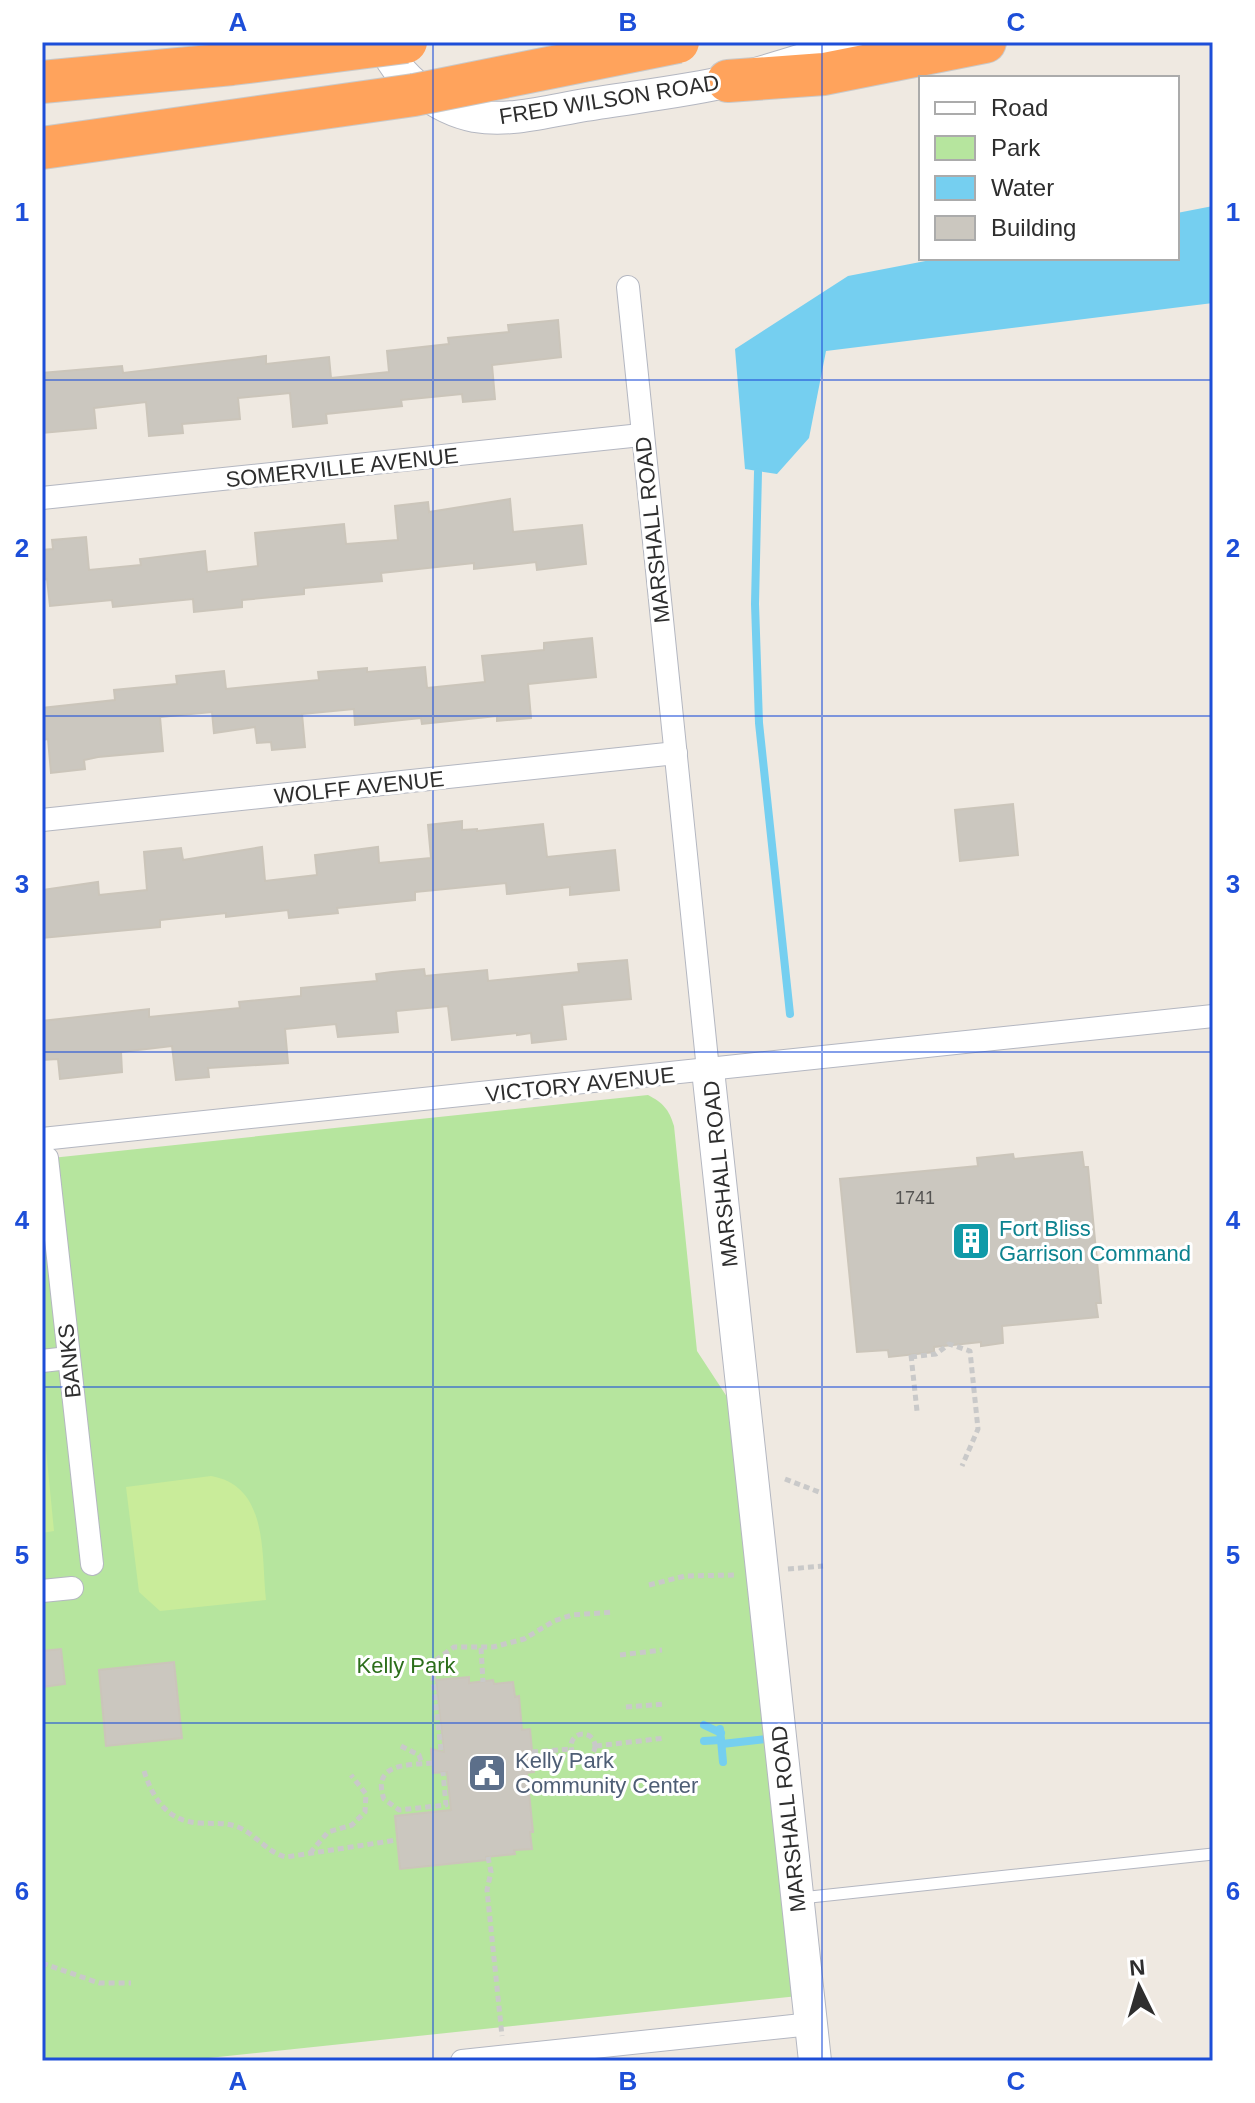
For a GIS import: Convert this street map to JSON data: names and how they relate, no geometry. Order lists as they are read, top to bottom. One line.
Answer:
{"streets":{"street":["FRED WILSON ROAD","SOMERVILLE AVENUE","MARSHALL ROAD","WOLFF AVENUE","VICTORY AVENUE","BANKS"]},"crossings":[["SOMERVILLE AVENUE","MARSHALL ROAD"],["MARSHALL ROAD","WOLFF AVENUE"],["MARSHALL ROAD","VICTORY AVENUE"],["VICTORY AVENUE","BANKS"]],"parks":["Kelly Park"],"places":{"building":["Fort Bliss Garrison Command"],"public building":["Kelly Park Community Center"]},"house_numbers":["1741"],"legend":["Road","Park","Water","Building"],"north":"top","grid":{"columns":["A","B","C"],"rows":["1","2","3","4","5","6"]}}
